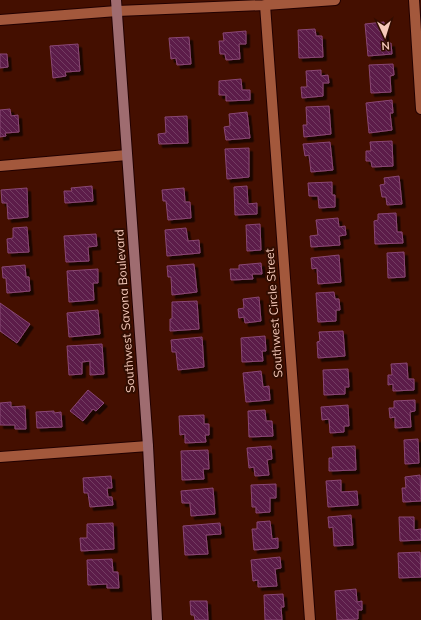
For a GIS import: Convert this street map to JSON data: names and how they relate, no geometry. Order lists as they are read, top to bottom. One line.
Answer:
{"streets":{"street":["Southwest Savona Boulevard","Southwest Circle Street"]},"north":"bottom"}
